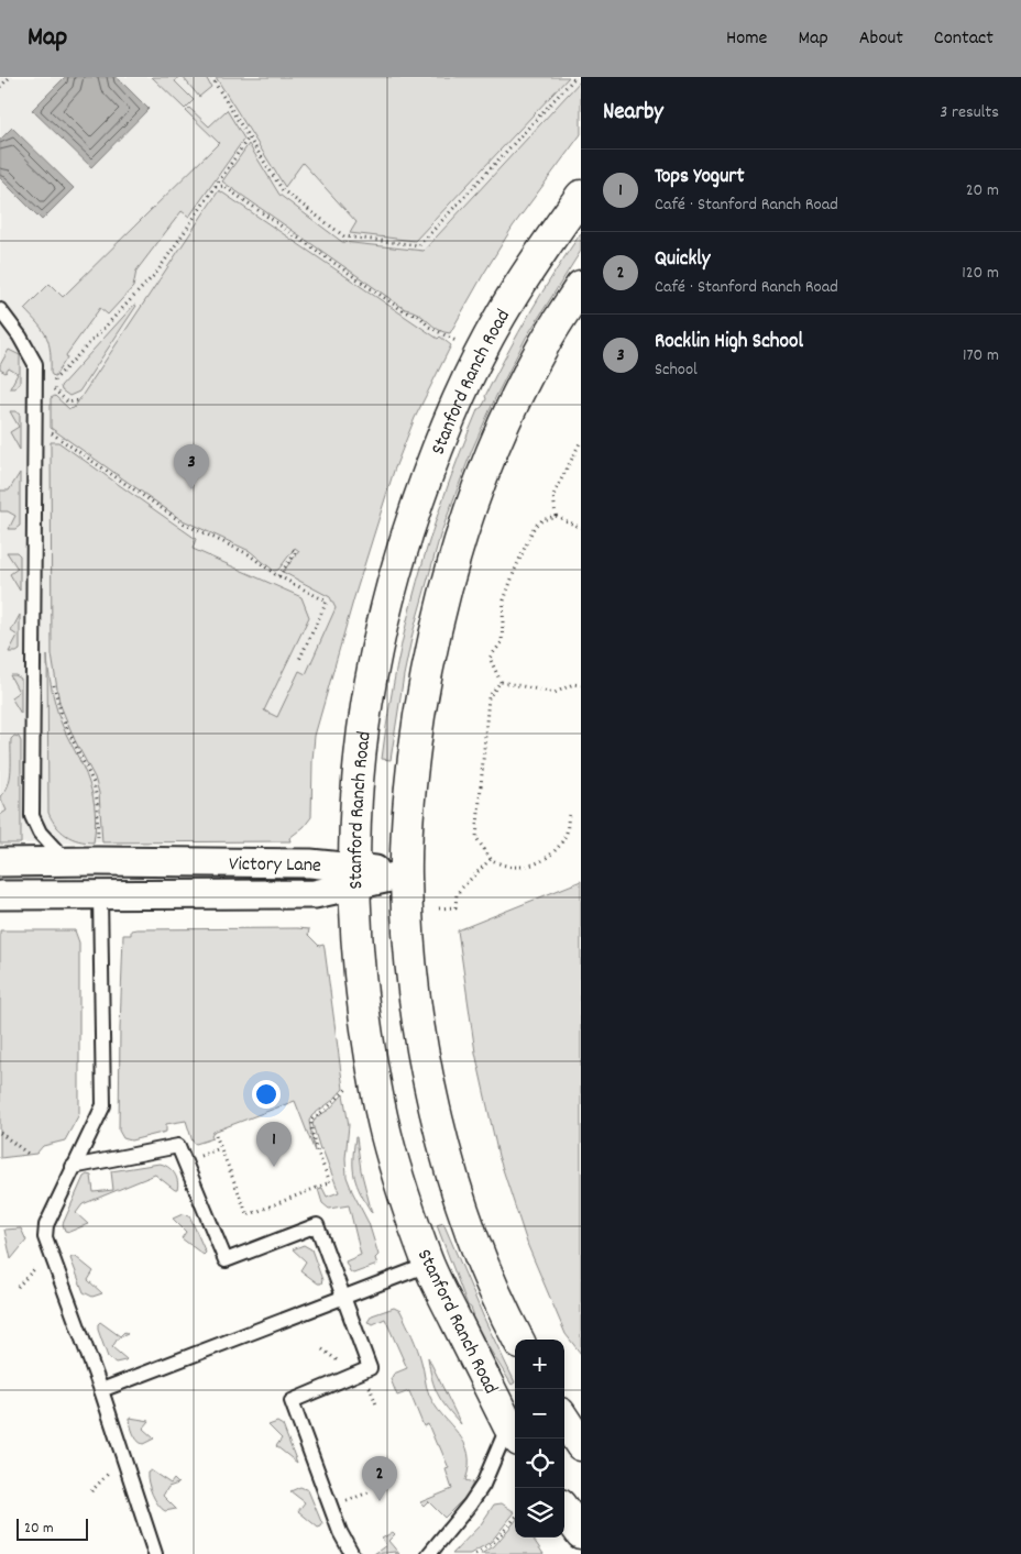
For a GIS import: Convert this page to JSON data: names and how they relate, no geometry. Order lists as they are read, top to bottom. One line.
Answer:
{"streets":{"main road":["Stanford Ranch Road"],"street":["Victory Lane"]},"crossings":[["Stanford Ranch Road","Victory Lane"]],"scale_bar":"20 m","page":{"header":"Map","nav":["Home","Map","About","Contact"],"heading":["Nearby","3 results"],"list":[{"mark":"1","name":"Tops Yogurt","note":"Café · Stanford Ranch Road","value":"20 m"},{"mark":"2","name":"Quickly","note":"Café · Stanford Ranch Road","value":"120 m"},{"mark":"3","name":"Rocklin High School","note":"School","value":"170 m"}],"pins":["3","1","2"],"map_buttons":["+","−"],"scale":"20 m"}}
